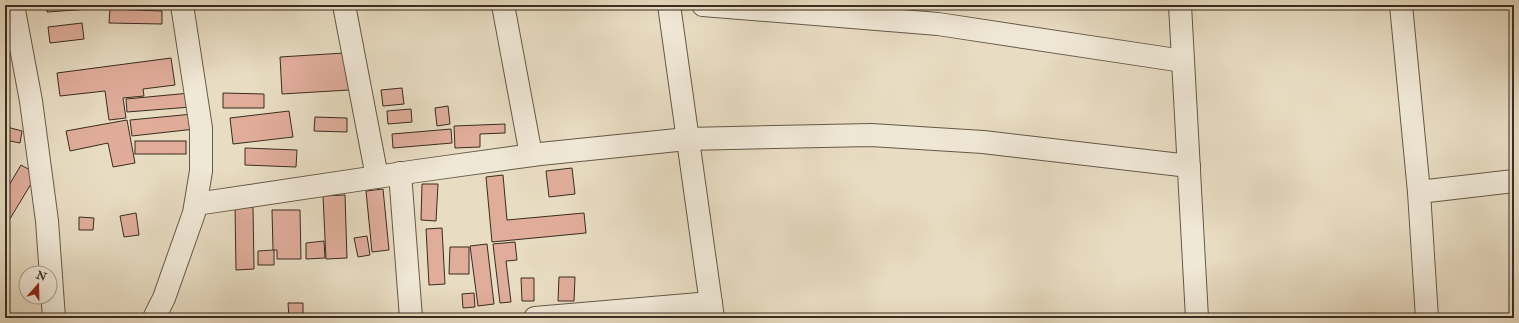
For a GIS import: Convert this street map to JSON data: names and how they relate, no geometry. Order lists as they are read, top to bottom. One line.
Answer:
{"north":"top"}
